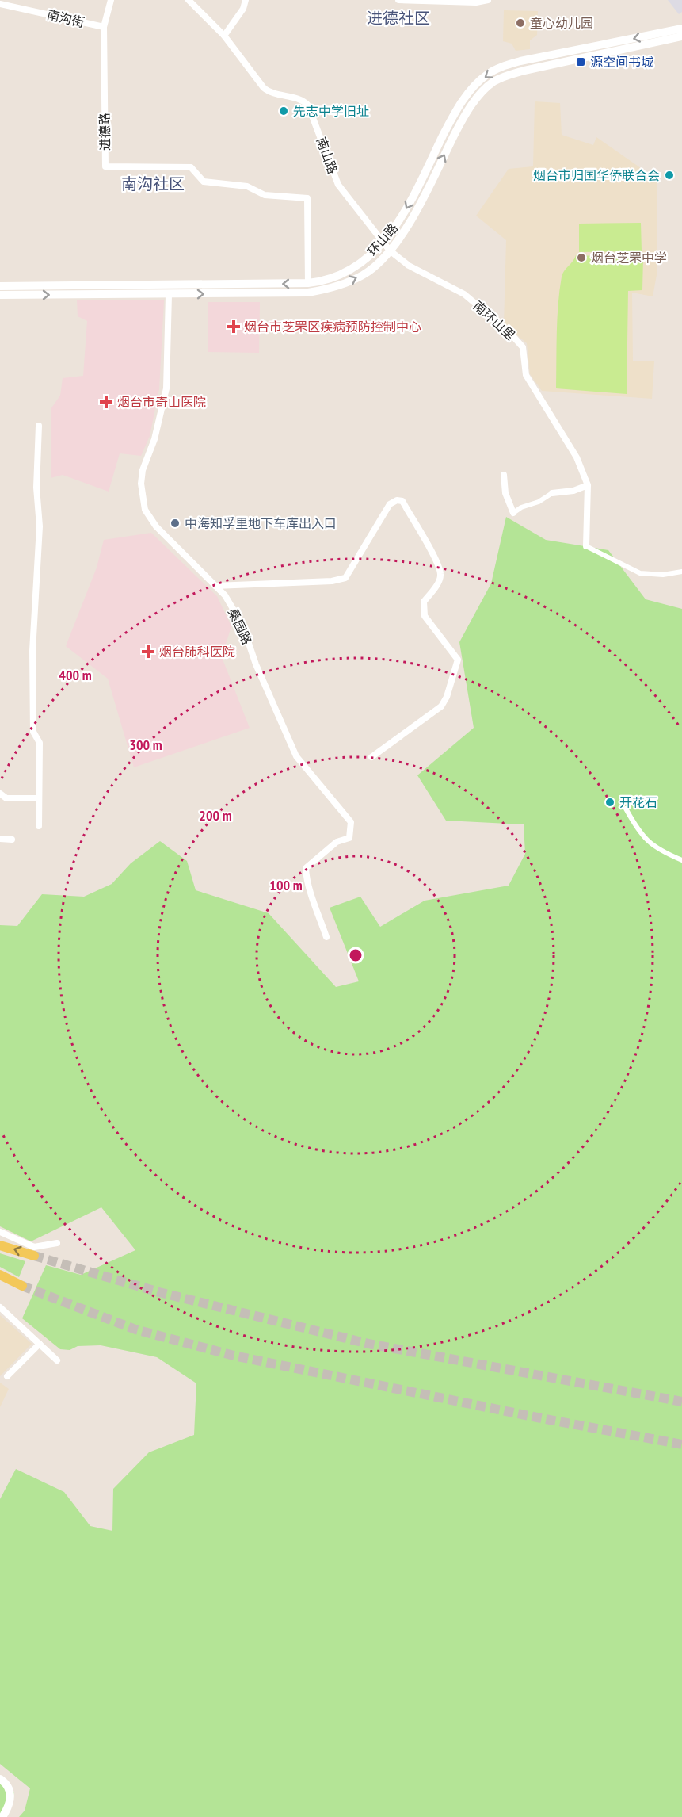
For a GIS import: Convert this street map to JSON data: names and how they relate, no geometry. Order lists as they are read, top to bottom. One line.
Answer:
{"streets":{"main road":["环山路"],"street":["南沟街","进德路","南山路","南环山里","桑园路"]},"crossings":[["南沟街","进德路"],["进德路","环山路"],["南山路","环山路"],["南山路","南环山里"],["环山路","南环山里"],["环山路","桑园路"]],"districts":["进德社区","南沟社区"],"places":{"other":["童心幼儿园","先志中学旧址","烟台市归国华侨联合会","烟台芝罘中学","中海知孚里地下车库出入口","开花石"],"transit":["源空间书城"],"health":["烟台市芝罘区疾病预防控制中心","烟台市奇山医院","烟台肺科医院"]},"rings":["400 m","300 m","200 m","100 m"]}
